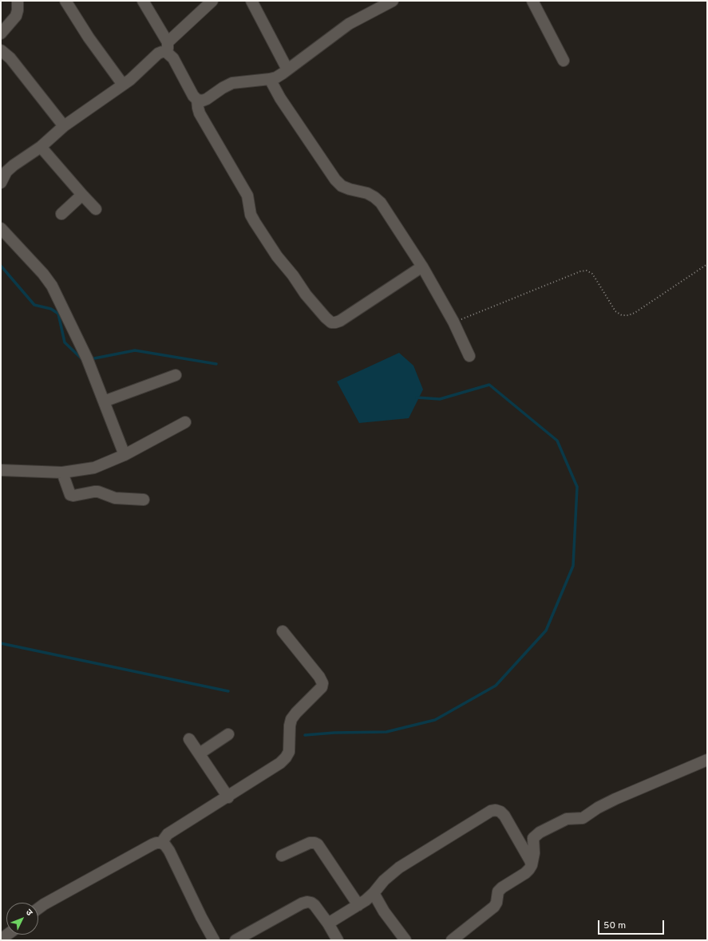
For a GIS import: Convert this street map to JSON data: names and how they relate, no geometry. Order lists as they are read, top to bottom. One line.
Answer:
{"scale_bar":"50 m","north":"top right"}
